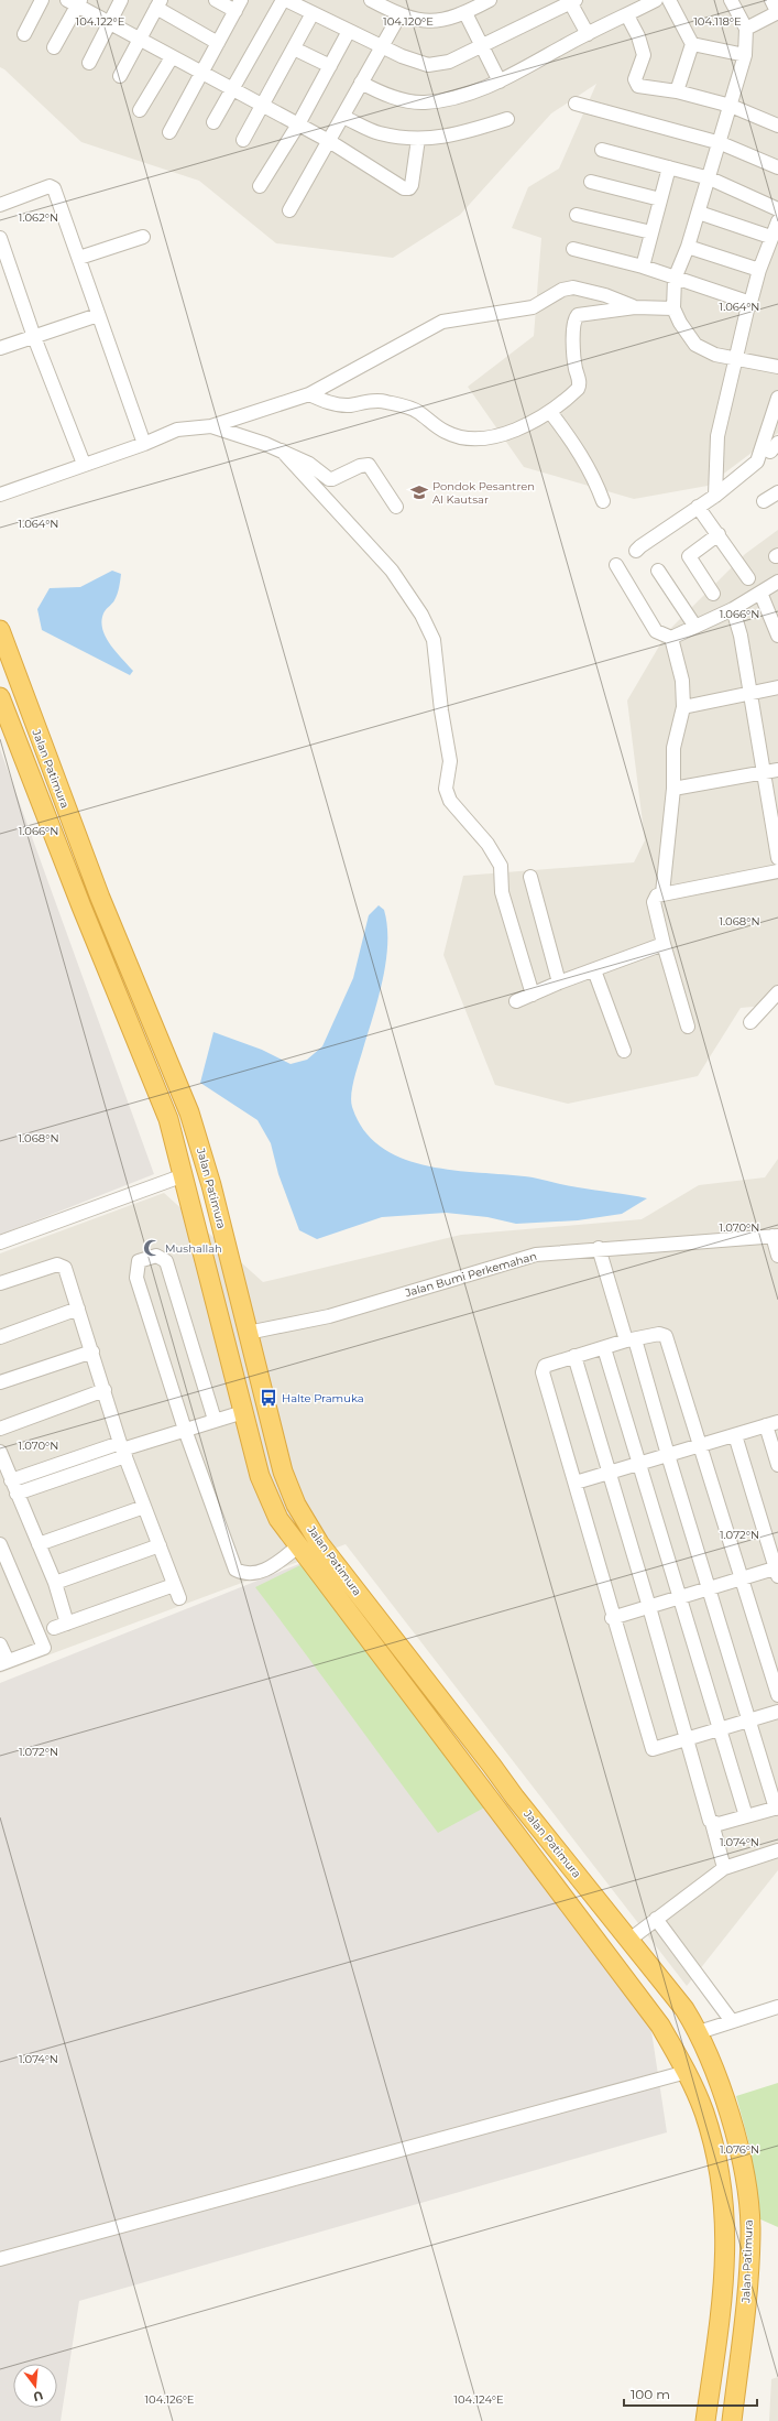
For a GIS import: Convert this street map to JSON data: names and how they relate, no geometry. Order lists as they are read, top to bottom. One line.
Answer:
{"streets":{"highway":["Jalan Patimura"],"street":["Jalan Bumi Perkemahan"]},"crossings":[["Jalan Patimura","Jalan Bumi Perkemahan"]],"places":{"school or university":["Pondok Pesantren Al Kautsar"],"mosque":["Mushallah"],"bus stop":["Halte Pramuka"]},"scale_bar":"100 m","north":"bottom","coordinates":["104.122°E","104.120°E","104.118°E","1.062°N","1.064°N","1.066°N","1.068°N","1.070°N","1.072°N","1.074°N","1.076°N","104.126°E","104.124°E"]}
